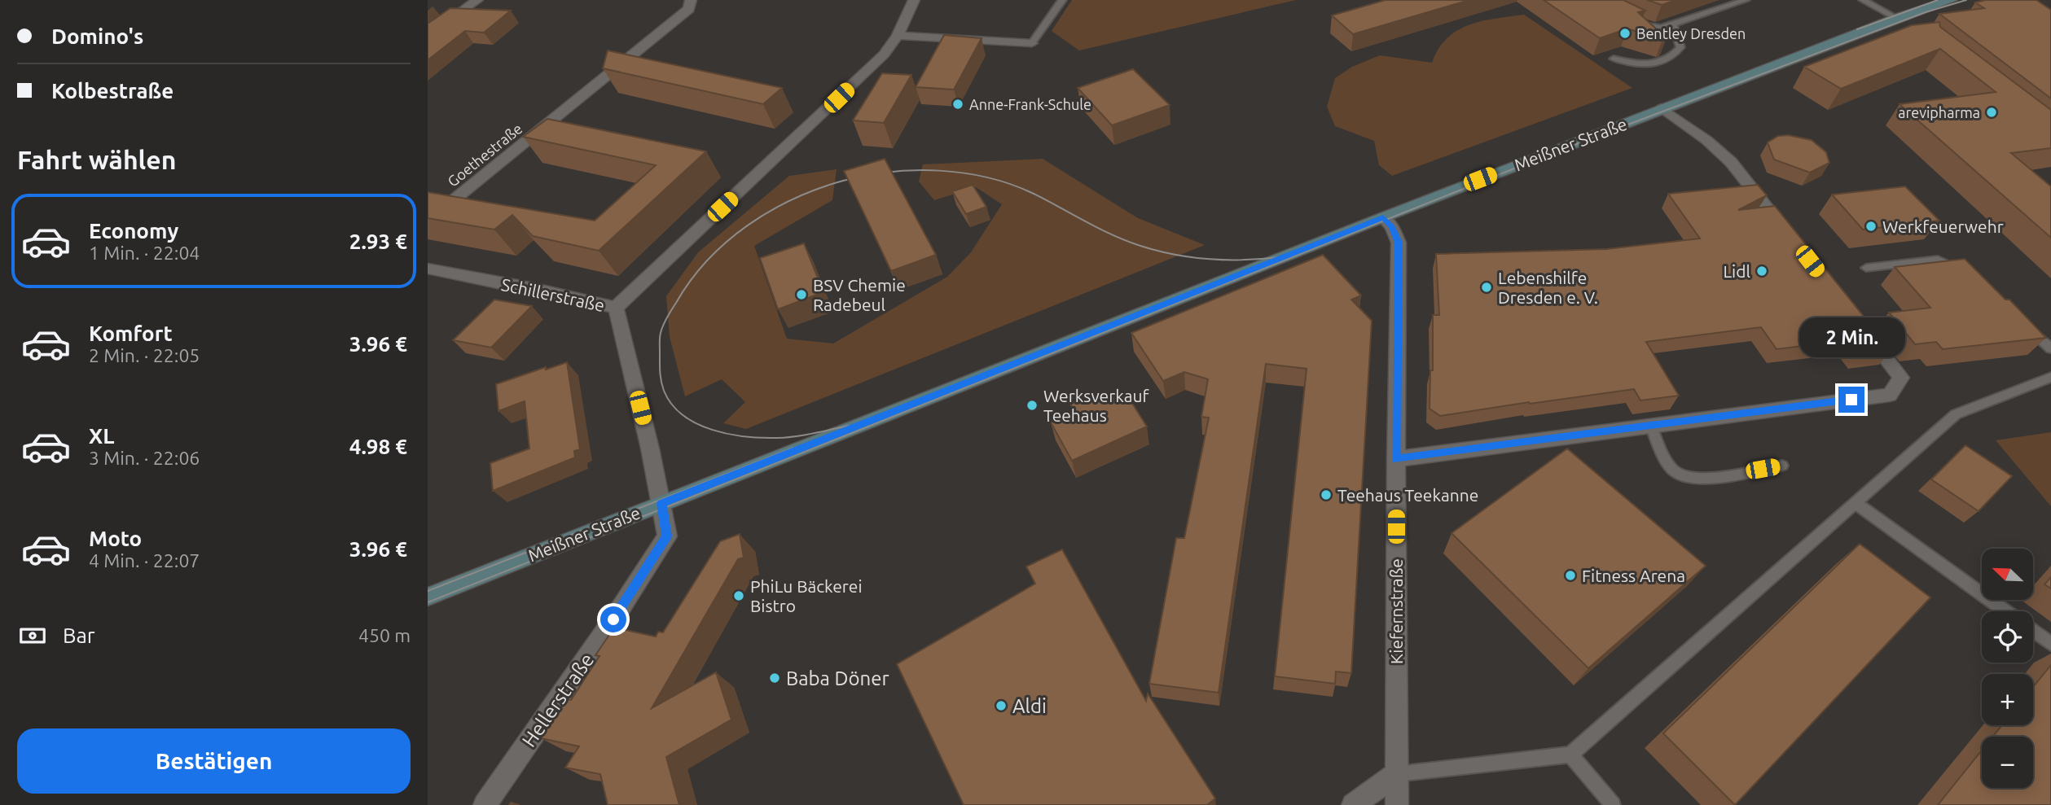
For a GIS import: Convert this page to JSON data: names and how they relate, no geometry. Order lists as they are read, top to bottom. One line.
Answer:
{"streets":{"main road":["Meißner Straße"],"street":["Goethestraße","Schillerstraße","Kiefernstraße","Hellerstraße"]},"crossings":[["Meißner Straße","Schillerstraße"],["Meißner Straße","Kiefernstraße"],["Meißner Straße","Hellerstraße"],["Schillerstraße","Hellerstraße"]],"places":["Bentley Dresden","Anne-Frank-Schule","arevipharma","Werkfeuerwehr","Lidl","Lebenshilfe Dresden e. V.","BSV Chemie Radebeul","Werksverkauf Teehaus","Teehaus Teekanne","Fitness Arena","PhiLu Bäckerei Bistro","Baba Döner","Aldi"],"north":"top left","page":{"banner":["Domino's","Kolbestraße"],"heading":"Fahrt wählen","list":[{"name":"Economy","note":"1 Min. · 22:04","value":"2.93 €"},{"name":"Komfort","note":"2 Min. · 22:05","value":"3.96 €"},{"name":"XL","note":"3 Min. · 22:06","value":"4.98 €"},{"name":"Moto","note":"4 Min. · 22:07","value":"3.96 €"}],"bubble":"2 Min.","map_buttons":["+","−"],"pay":["Bar","450 m"],"buttons":"Bestätigen"}}
